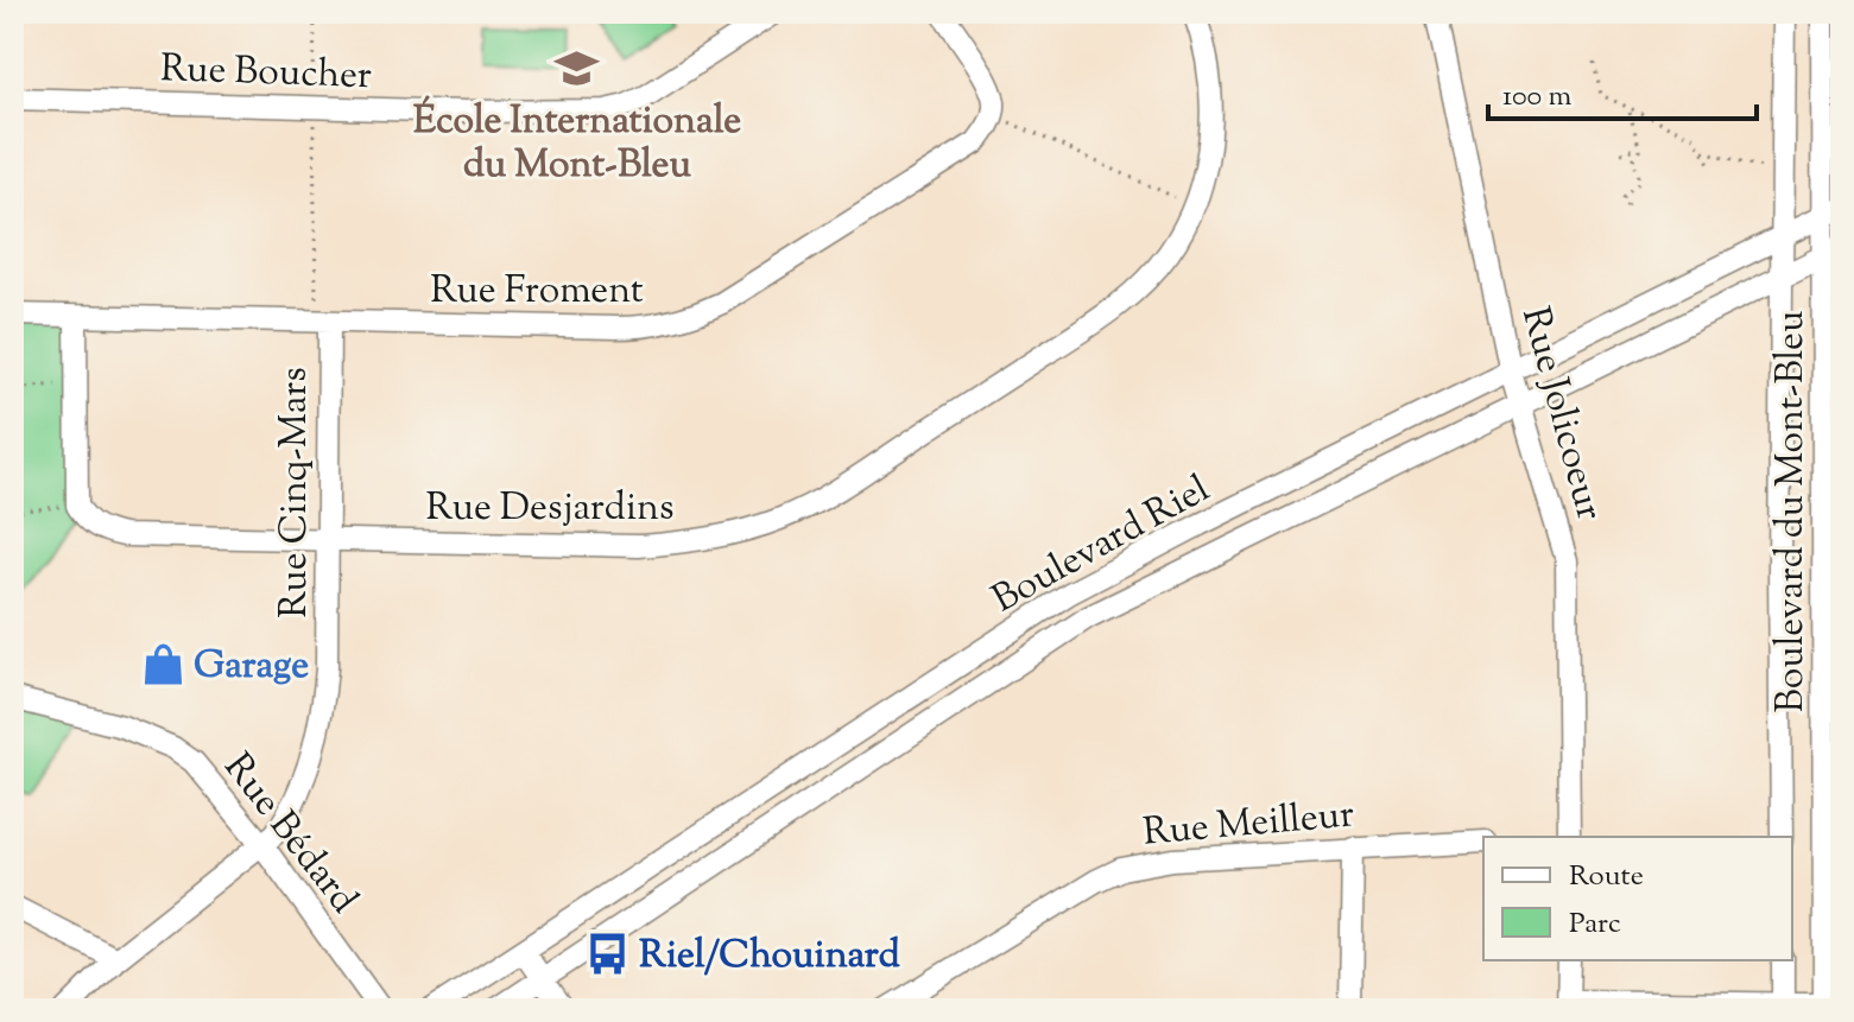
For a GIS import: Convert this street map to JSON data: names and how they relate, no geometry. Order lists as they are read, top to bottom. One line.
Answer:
{"streets":{"street":["Rue Boucher","Rue Froment","Rue Jolicoeur","Rue Cinq-Mars","Rue Desjardins","Boulevard du Mont-Bleu","Boulevard Riel","Rue Meilleur","Rue Bédard"]},"crossings":[["Rue Froment","Rue Cinq-Mars"],["Rue Jolicoeur","Boulevard Riel"],["Rue Cinq-Mars","Rue Desjardins"],["Rue Cinq-Mars","Rue Bédard"],["Boulevard du Mont-Bleu","Boulevard Riel"]],"places":{"school or university":["École Internationale du Mont-Bleu"],"shop":["Garage"],"bus stop":["Riel/Chouinard"]},"legend":["Route","Parc"],"scale_bar":"100 m"}
